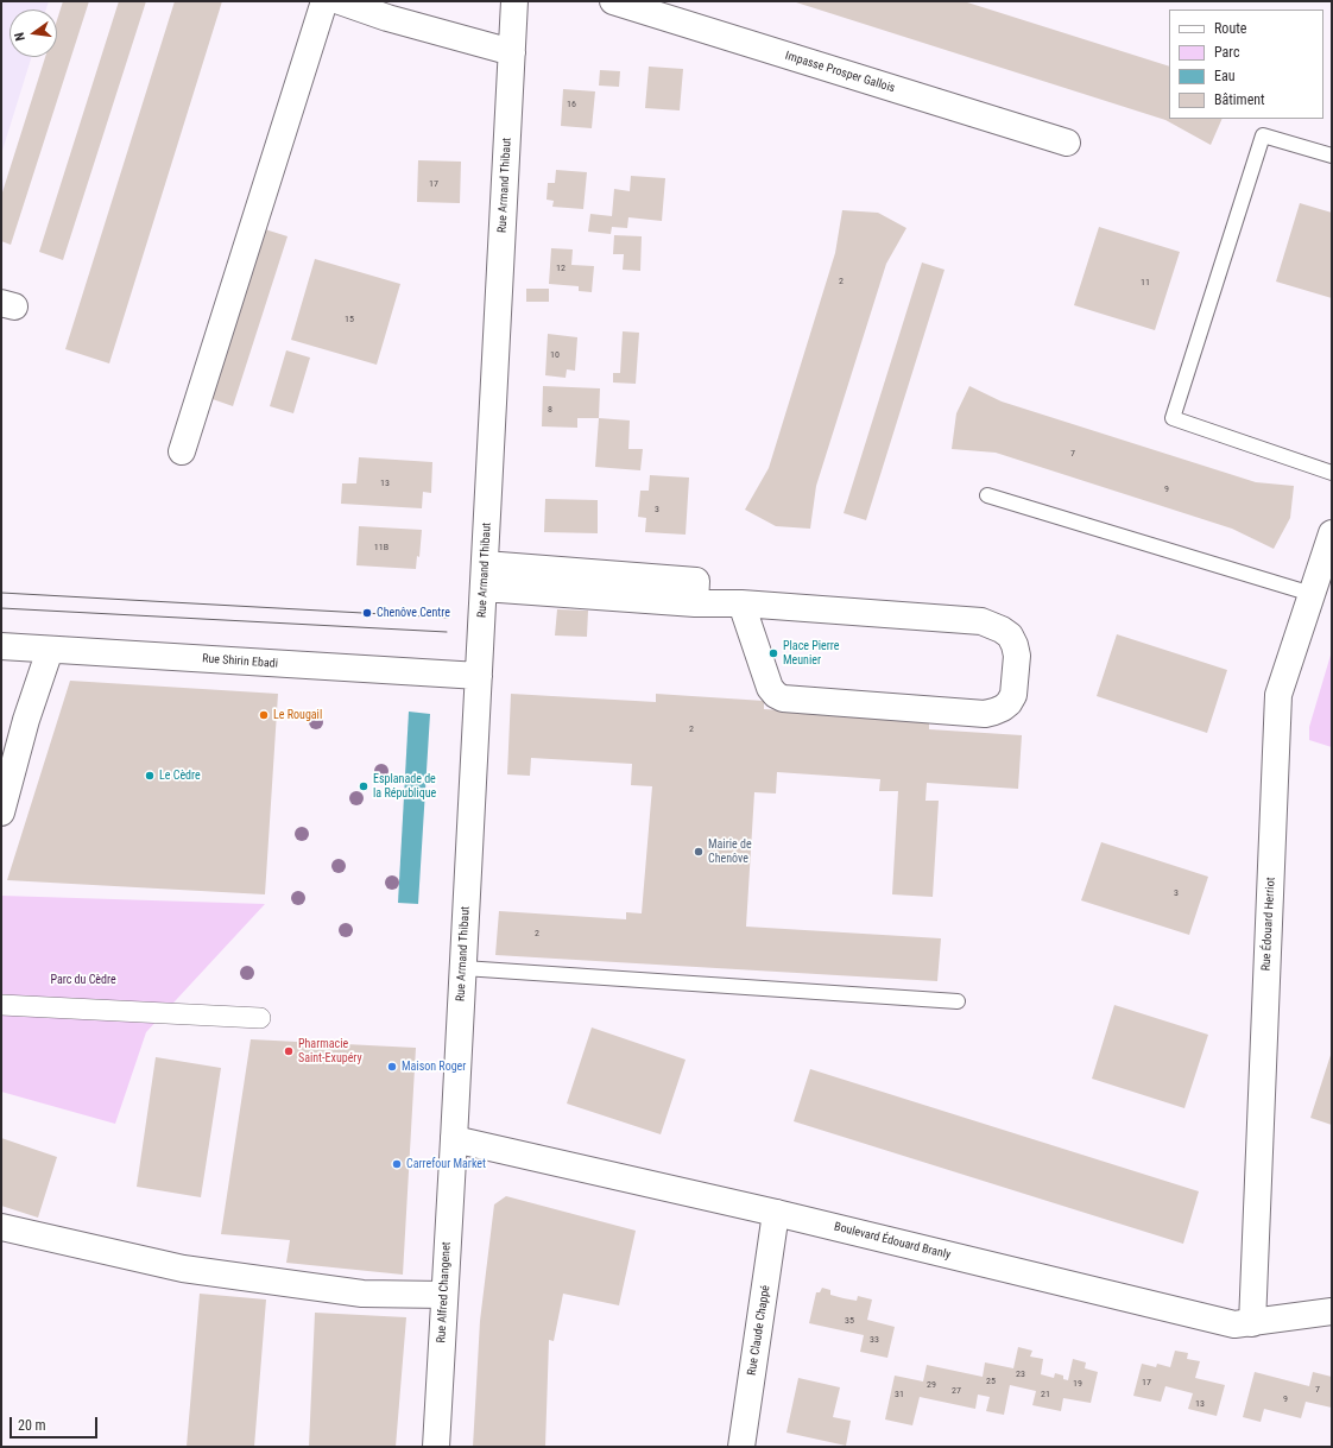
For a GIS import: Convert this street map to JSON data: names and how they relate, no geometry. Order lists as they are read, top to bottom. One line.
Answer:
{"streets":{"street":["Impasse Prosper Gallois","Rue Armand Thibaut","Rue Shirin Ebadi","Rue Édouard Herriot","Boulevard Édouard Branly","Rue Alfred Changenet","Rue Claude Chappé"]},"crossings":[["Rue Armand Thibaut","Rue Shirin Ebadi"],["Rue Armand Thibaut","Boulevard Édouard Branly"],["Rue Armand Thibaut","Rue Alfred Changenet"],["Rue Édouard Herriot","Boulevard Édouard Branly"],["Boulevard Édouard Branly","Rue Alfred Changenet"],["Boulevard Édouard Branly","Rue Claude Chappé"]],"parks":["Parc du Cèdre"],"places":["Chenôve Centre","Place Pierre Meunier","Le Rougail","Le Cèdre","Esplanade de la République","Mairie de Chenôve","Pharmacie Saint-Exupéry","Maison Roger","Carrefour Market"],"house_numbers":["16","17","12","2","11","15","10","8","7","13","9","3","11B","2","3","2","35","33","23","25","17","19","29","7","27","31","21","9","13"],"legend":["Route","Parc","Eau","Bâtiment"],"scale_bar":"20 m","north":"left"}
